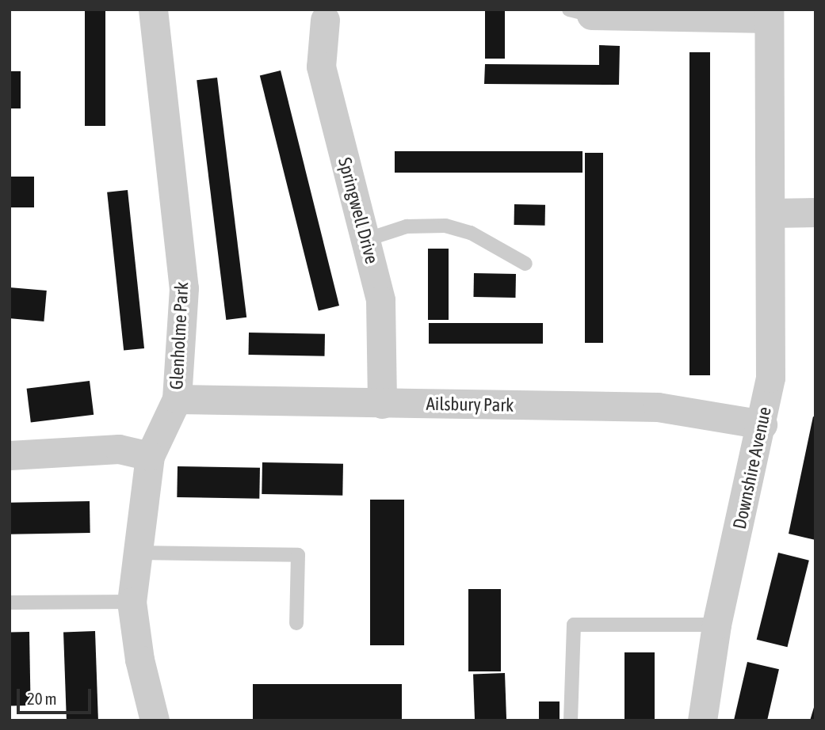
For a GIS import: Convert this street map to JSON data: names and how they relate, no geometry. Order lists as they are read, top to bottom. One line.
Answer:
{"streets":{"street":["Springwell Drive","Glenholme Park","Ailsbury Park","Downshire Avenue"]},"crossings":[["Springwell Drive","Ailsbury Park"],["Glenholme Park","Ailsbury Park"],["Ailsbury Park","Downshire Avenue"]],"scale_bar":"20 m"}
